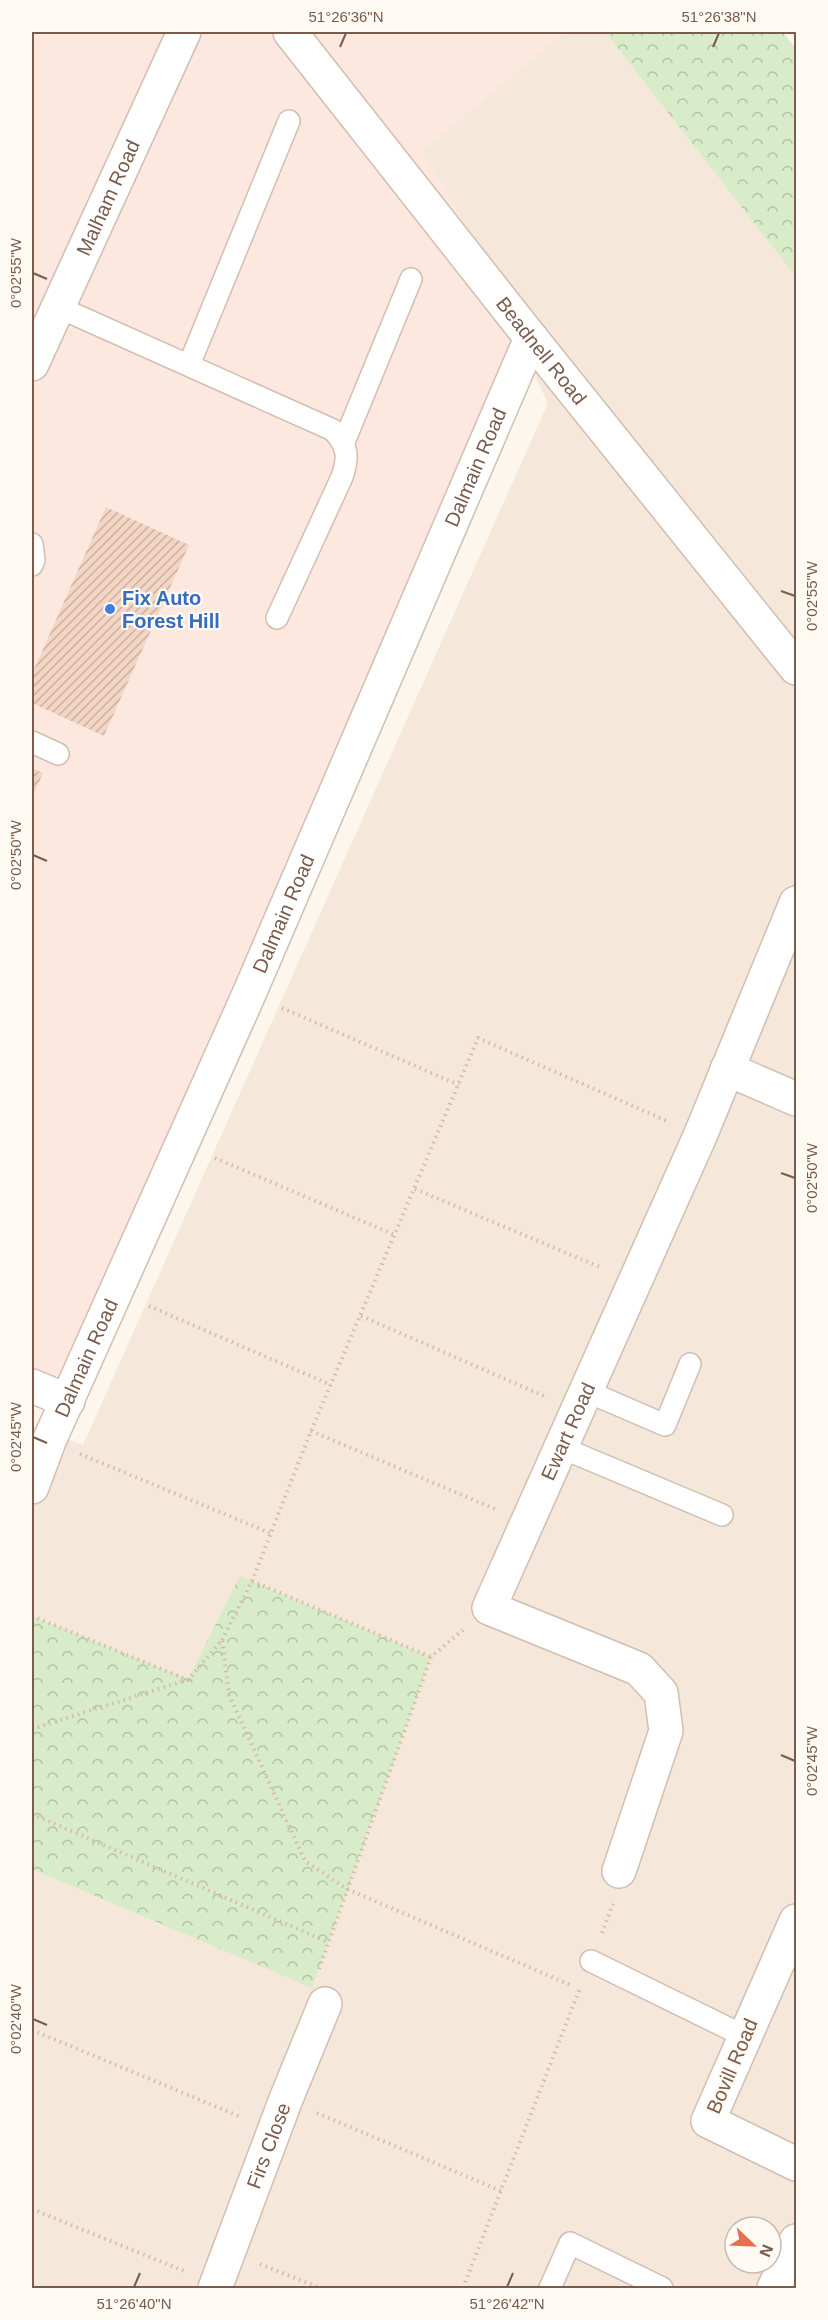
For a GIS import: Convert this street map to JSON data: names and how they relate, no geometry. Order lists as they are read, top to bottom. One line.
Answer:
{"streets":{"street":["Malham Road","Beadnell Road","Dalmain Road","Ewart Road","Bovill Road","Firs Close"]},"crossings":[["Beadnell Road","Dalmain Road"]],"places":["Fix Auto Forest Hill"],"north":"bottom right","coordinates":["51°26'36\"N","51°26'38\"N","0°02'55\"W","0°02'50\"W","0°02'45\"W","0°02'40\"W","51°26'40\"N","51°26'42\"N"]}
